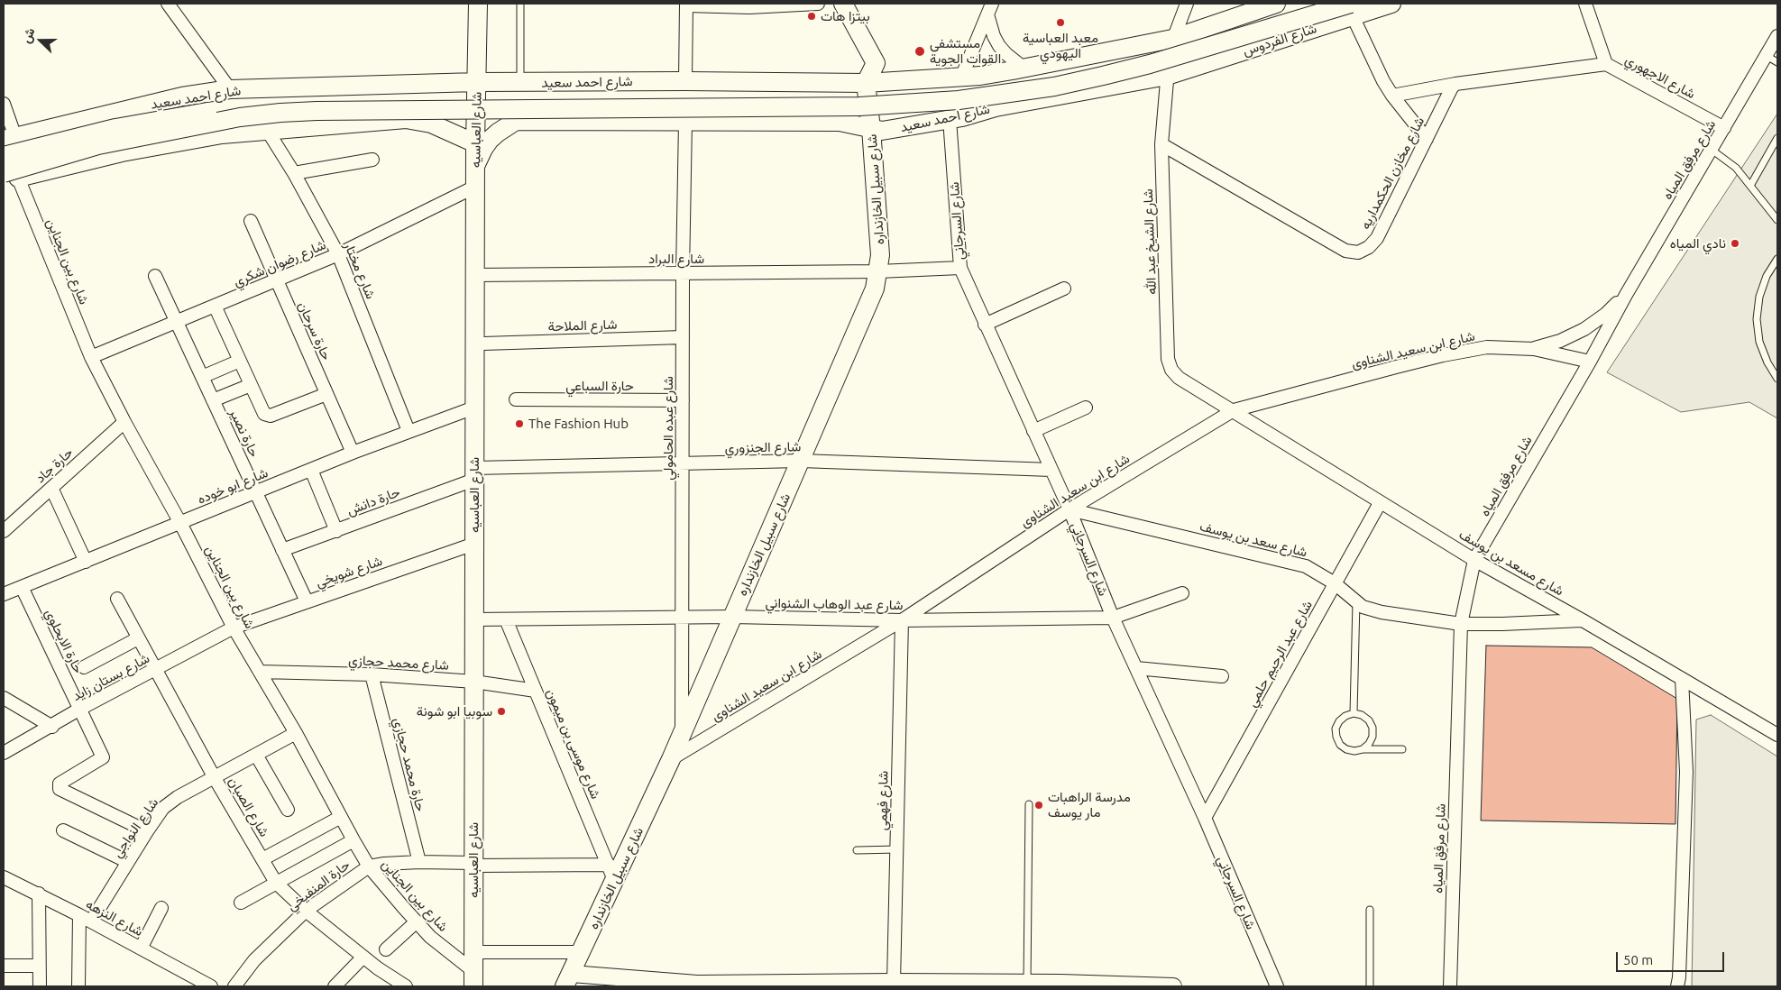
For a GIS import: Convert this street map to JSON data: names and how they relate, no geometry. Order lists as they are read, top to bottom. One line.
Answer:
{"streets":{"main road":["شارع الفردوس","شارع احمد سعيد","شارع العباسيه","شارع سبيل الخازنداره"],"street":["شارع الاجهوري","شارع مرفق المياه","شارع مخازن الحكمداريه","شارع السرجاني","شارع الشيخ عبد الله","شارع البراد","شارع بين الجناين","شارع رضوان شكري","شارع مختار","شارع الملاحة","حارة سرحان","شارع ابن سعيد الشناوى","حارة السباعي","شارع عبده الحامولي","حارة نصير","شارع الجنزوري","حارة جاد","شارع ابو خوده","حارة دانش","شارع سعد بن يوسف","شارع مسعد بن يوسف","شارع شويخي","شارع عبد الوهاب الشنواني","حارة الابحلوي","شارع عبد الرحيم حلمي","شارع محمد حجازي","شارع بستان زايد","شارع موسى بن ميمون","حارة محمد حجازي","شارع فهمي","شارع الصبان","شارع النواجي","حارة المنفيخي","شارع النزهه"]},"crossings":[["شارع الفردوس","شارع احمد سعيد"],["شارع الفردوس","شارع الشيخ عبد الله"],["شارع الاجهوري","شارع مرفق المياه"],["شارع احمد سعيد","شارع العباسيه"],["شارع احمد سعيد","شارع سبيل الخازنداره"],["شارع احمد سعيد","شارع السرجاني"],["شارع احمد سعيد","شارع الشيخ عبد الله"],["شارع احمد سعيد","شارع عبده الحامولي"],["شارع العباسيه","شارع البراد"],["شارع العباسيه","شارع بين الجناين"],["شارع العباسيه","شارع رضوان شكري"],["شارع العباسيه","شارع الجنزوري"],["شارع العباسيه","شارع ابو خوده"],["شارع العباسيه","حارة دانش"],["شارع العباسيه","شارع شويخي"],["شارع العباسيه","شارع عبد الوهاب الشنواني"],["شارع العباسيه","شارع محمد حجازي"],["شارع العباسيه","حارة المنفيخي"],["شارع مرفق المياه","شارع ابن سعيد الشناوى"],["شارع مرفق المياه","شارع سعد بن يوسف"],["شارع مرفق المياه","شارع مسعد بن يوسف"],["شارع مخازن الحكمداريه","شارع الشيخ عبد الله"],["شارع سبيل الخازنداره","شارع البراد"],["شارع سبيل الخازنداره","شارع ابن سعيد الشناوى"],["شارع سبيل الخازنداره","شارع عبده الحامولي"],["شارع سبيل الخازنداره","شارع الجنزوري"],["شارع سبيل الخازنداره","شارع عبد الوهاب الشنواني"],["شارع سبيل الخازنداره","شارع موسى بن ميمون"],["شارع سبيل الخازنداره","حارة المنفيخي"],["شارع السرجاني","شارع البراد"],["شارع السرجاني","شارع ابن سعيد الشناوى"],["شارع السرجاني","شارع الجنزوري"],["شارع السرجاني","شارع سعد بن يوسف"],["شارع السرجاني","شارع عبد الوهاب الشنواني"],["شارع السرجاني","شارع عبد الرحيم حلمي"],["شارع الشيخ عبد الله","شارع ابن سعيد الشناوى"],["شارع الشيخ عبد الله","شارع مسعد بن يوسف"],["شارع البراد","شارع عبده الحامولي"],["شارع بين الجناين","شارع رضوان شكري"],["شارع بين الجناين","حارة جاد"],["شارع بين الجناين","شارع ابو خوده"],["شارع بين الجناين","شارع شويخي"],["شارع بين الجناين","شارع محمد حجازي"],["شارع بين الجناين","شارع بستان زايد"],["شارع بين الجناين","شارع النواجي"],["شارع بين الجناين","حارة المنفيخي"],["شارع رضوان شكري","شارع مختار"],["شارع رضوان شكري","حارة سرحان"],["شارع رضوان شكري","حارة نصير"],["شارع مختار","شارع ابو خوده"],["شارع الملاحة","شارع عبده الحامولي"],["حارة سرحان","شارع ابو خوده"],["شارع ابن سعيد الشناوى","شارع سعد بن يوسف"],["شارع ابن سعيد الشناوى","شارع مسعد بن يوسف"],["شارع ابن سعيد الشناوى","شارع عبد الوهاب الشنواني"],["شارع ابن سعيد الشناوى","شارع فهمي"],["حارة السباعي","شارع عبده الحامولي"],["شارع عبده الحامولي","شارع الجنزوري"],["شارع عبده الحامولي","شارع عبد الوهاب الشنواني"],["حارة نصير","شارع ابو خوده"],["حارة نصير","حارة دانش"],["حارة نصير","شارع شويخي"],["شارع الجنزوري","حارة دانش"],["شارع ابو خوده","حارة الابحلوي"],["شارع سعد بن يوسف","شارع مسعد بن يوسف"],["شارع سعد بن يوسف","شارع عبد الرحيم حلمي"],["شارع مسعد بن يوسف","شارع عبد الرحيم حلمي"],["شارع شويخي","شارع بستان زايد"],["شارع عبد الوهاب الشنواني","شارع موسى بن ميمون"],["شارع عبد الوهاب الشنواني","شارع فهمي"],["حارة الابحلوي","شارع بستان زايد"],["حارة الابحلوي","شارع النواجي"],["شارع محمد حجازي","شارع موسى بن ميمون"],["شارع محمد حجازي","حارة محمد حجازي"],["شارع بستان زايد","شارع الصبان"],["شارع موسى بن ميمون","حارة المنفيخي"],["حارة محمد حجازي","حارة المنفيخي"],["شارع الصبان","شارع النواجي"],["شارع الصبان","حارة المنفيخي"],["شارع النواجي","شارع النزهه"]],"places":["بيتزا هات","معبد العباسية اليهودي","مستشفى القوات الجوية","نادي المياه","The Fashion Hub","سوبيا ابو شونة","مدرسة الراهبات مار يوسف"],"scale_bar":"50 m","north":"left"}
